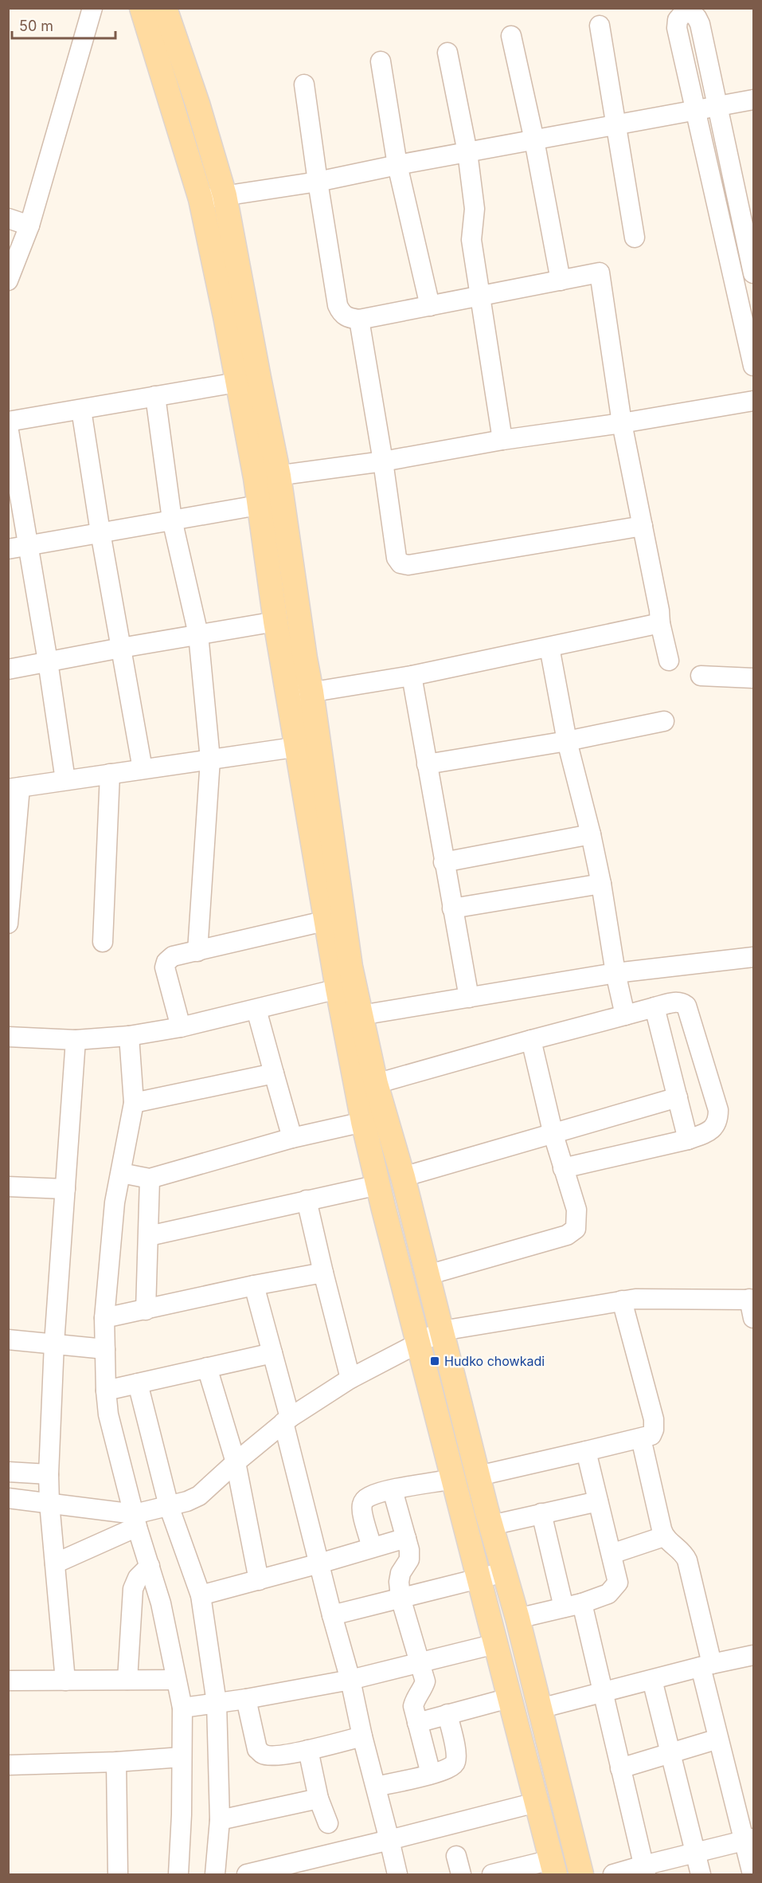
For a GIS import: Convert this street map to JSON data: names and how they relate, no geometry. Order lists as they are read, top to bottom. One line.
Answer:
{"places":{"transit":["Hudko chowkadi"]},"scale_bar":"50 m"}
